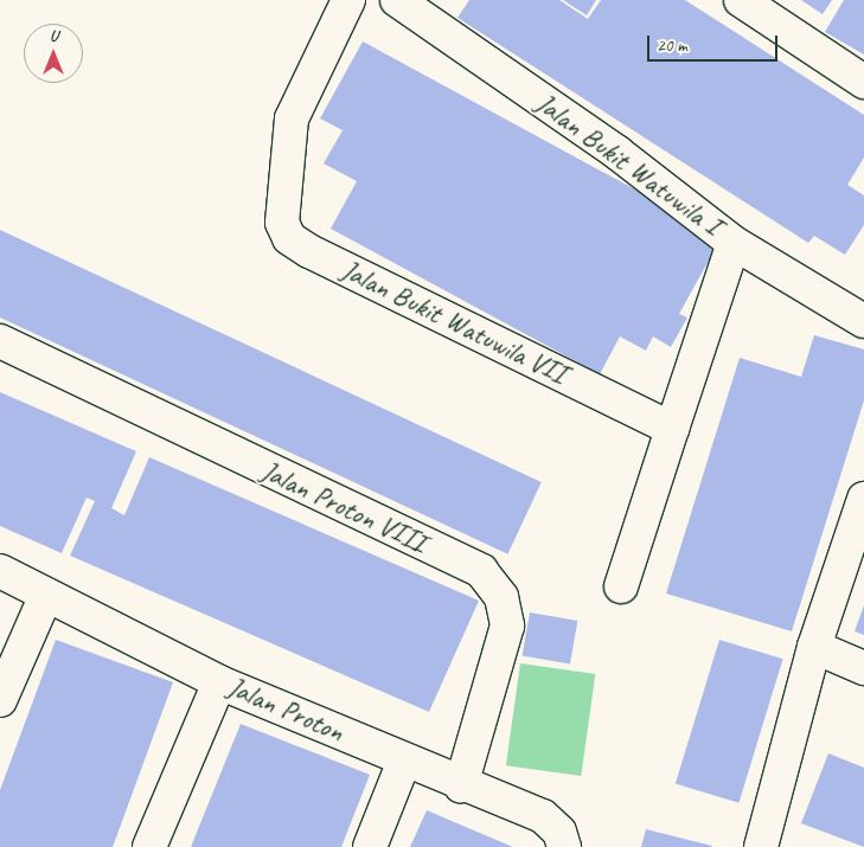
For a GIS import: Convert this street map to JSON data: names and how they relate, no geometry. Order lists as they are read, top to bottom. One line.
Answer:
{"streets":{"street":["Jalan Bukit Watuwila I","Jalan Bukit Watuwila VII","Jalan Proton VIII","Jalan Proton"]},"crossings":[["Jalan Proton VIII","Jalan Proton"]],"scale_bar":"20 m","north":"top"}
